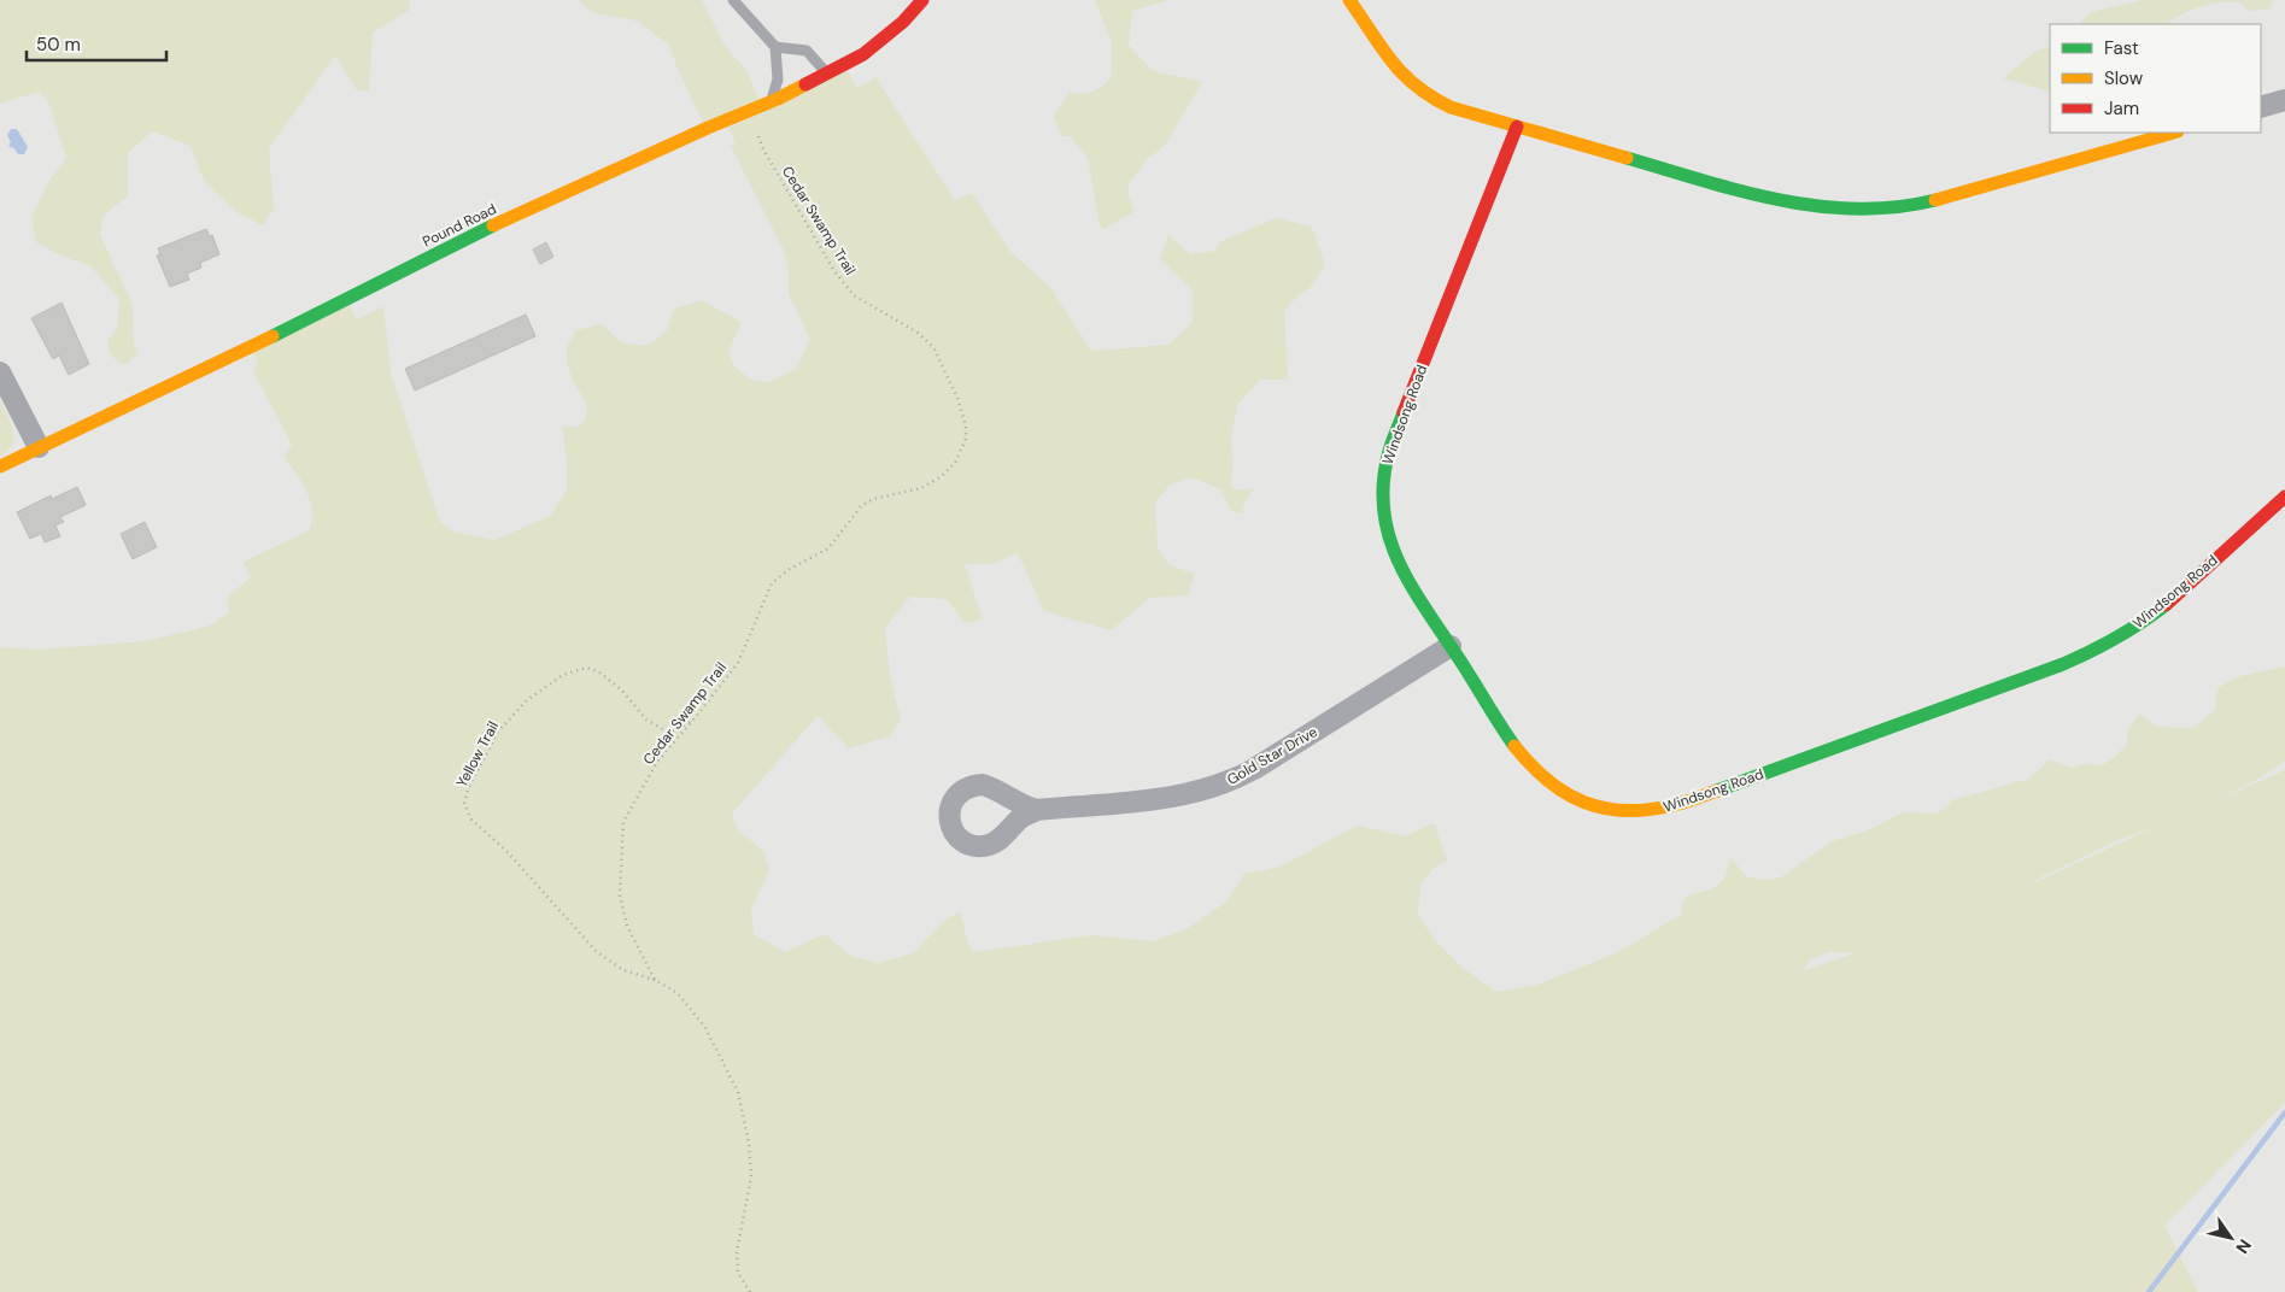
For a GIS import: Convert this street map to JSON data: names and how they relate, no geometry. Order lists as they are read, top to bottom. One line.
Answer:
{"streets":{"street":["Pound Road","Windsong Road","Gold Star Drive"],"path":["Cedar Swamp Trail","Yellow Trail"]},"crossings":[["Cedar Swamp Trail","Pound Road"],["Cedar Swamp Trail","Yellow Trail"],["Windsong Road","Gold Star Drive"]],"legend":["Fast","Slow","Jam"],"scale_bar":"50 m","north":"bottom right"}
